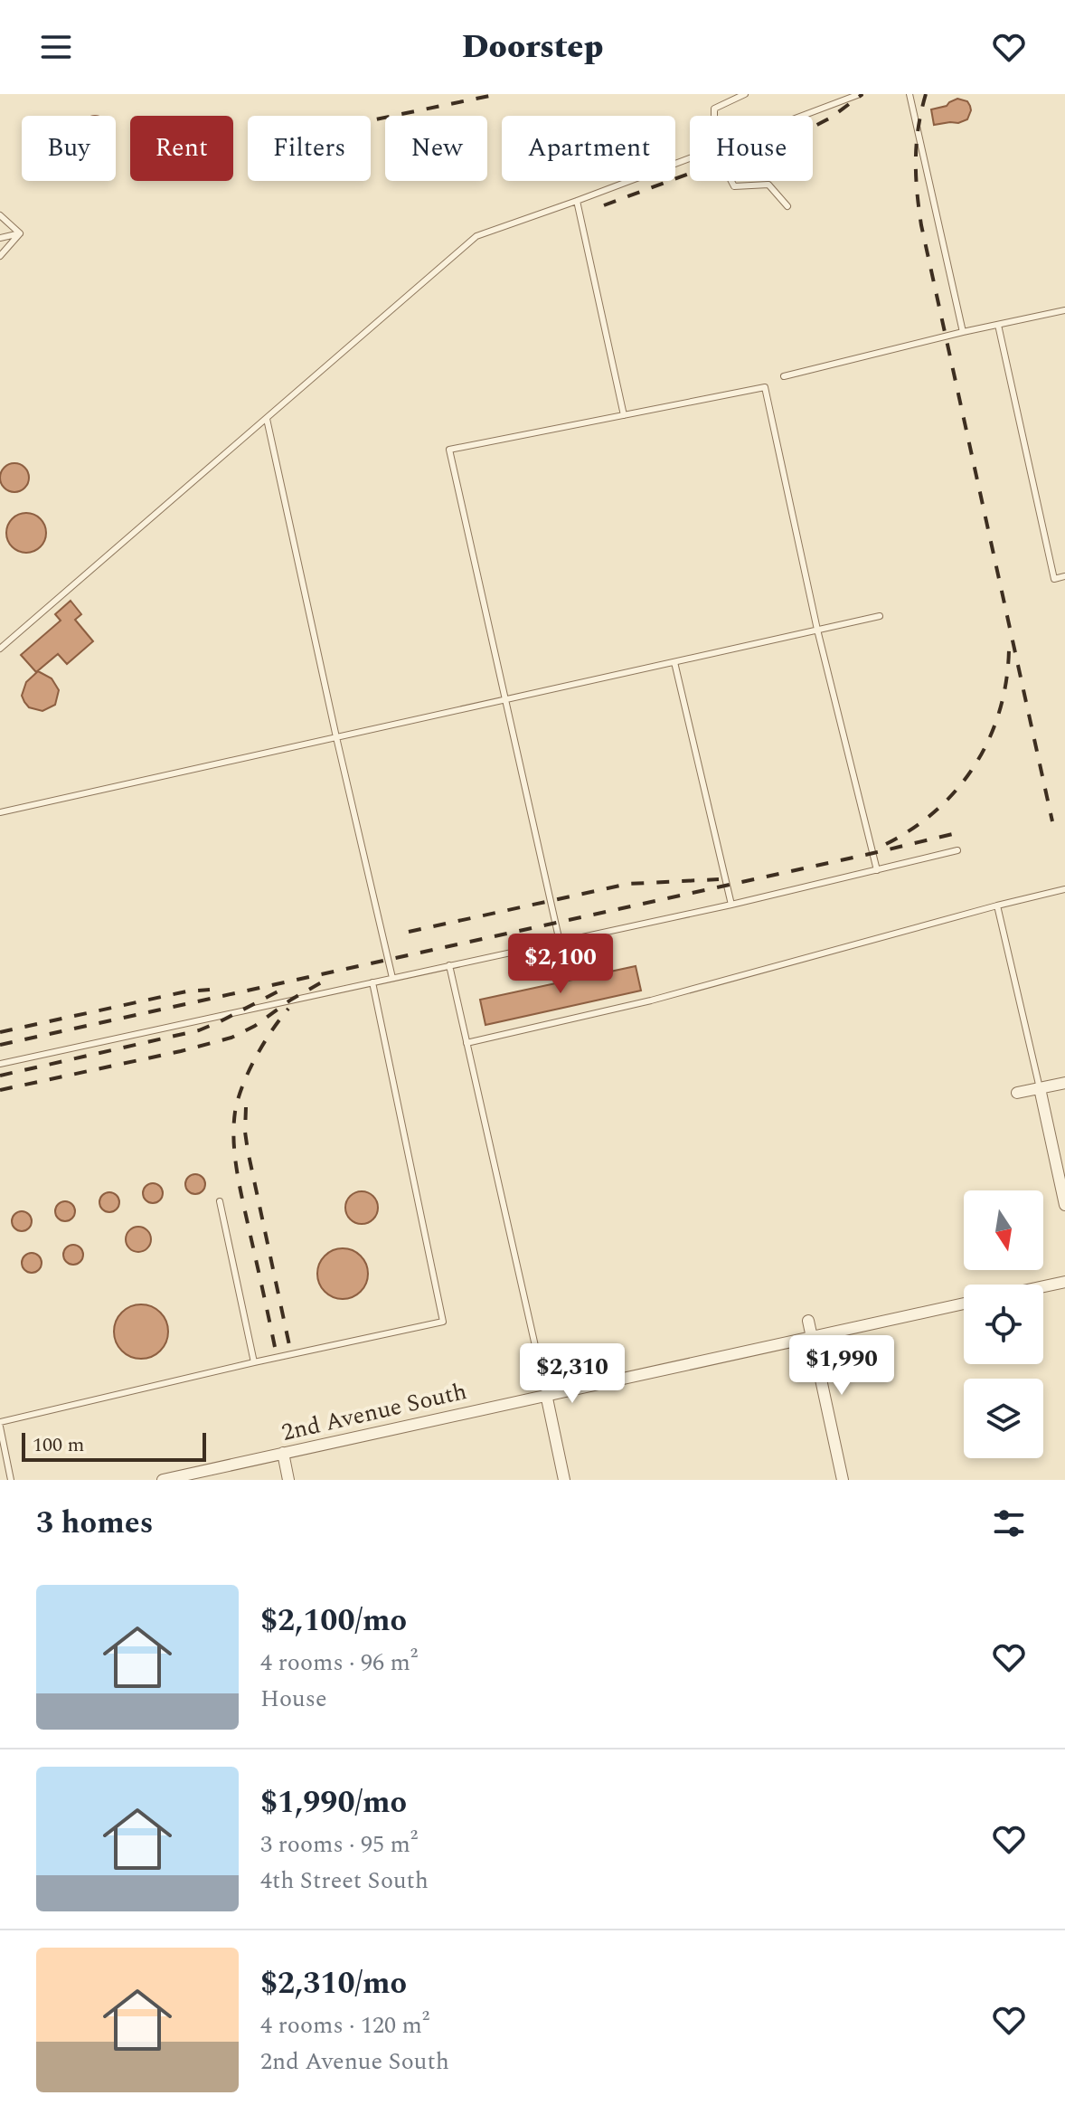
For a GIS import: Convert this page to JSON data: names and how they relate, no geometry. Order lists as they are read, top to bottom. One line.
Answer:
{"streets":{"street":["2nd Avenue South"]},"scale_bar":"100 m","north":"bottom","page":{"header":"Doorstep","chip":["Buy","Rent","Filters","New","Apartment","House"],"price":["$2,100","$1,990","$2,310"],"scale":"100 m","heading":"3 homes","list":[{"name":"$2,100/mo","note":"4 rooms · 96 m² · House"},{"name":"$1,990/mo","note":"3 rooms · 95 m² · 4th Street South"},{"name":"$2,310/mo","note":"4 rooms · 120 m² · 2nd Avenue South"}]}}
